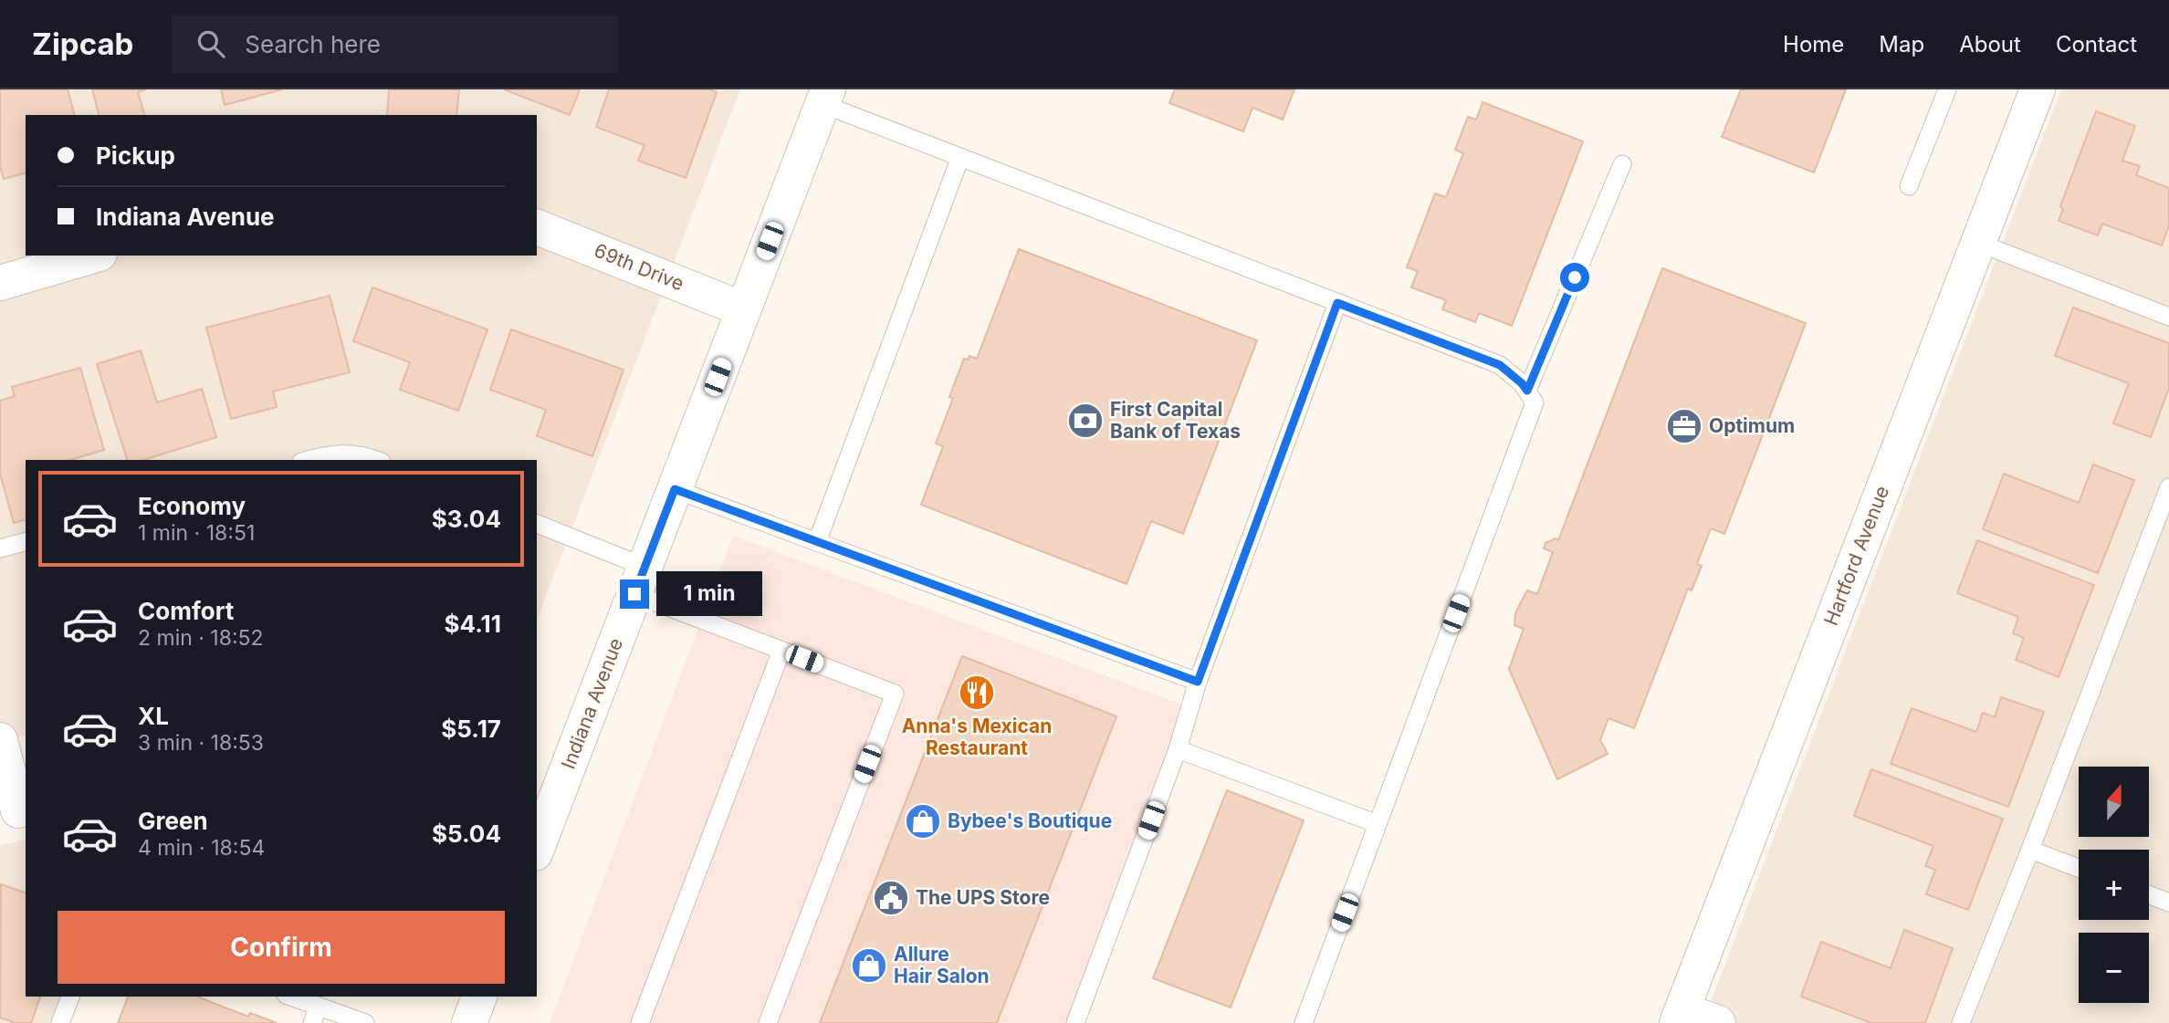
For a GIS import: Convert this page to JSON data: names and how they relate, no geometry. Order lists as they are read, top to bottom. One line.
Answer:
{"streets":{"street":["69th Drive","Hartford Avenue","Indiana Avenue"]},"crossings":[["69th Drive","Indiana Avenue"]],"places":{"bank":["First Capital Bank of Texas"],"office":["Optimum"],"restaurant":["Anna's Mexican Restaurant"],"shop":["Bybee's Boutique","Allure Hair Salon"],"public building":["The UPS Store"]},"north":"top","page":{"header":"Zipcab","search":"Search here","nav":["Home","Map","About","Contact"],"banner":["Pickup","Indiana Avenue"],"list":[{"name":"Economy","note":"1 min · 18:51","value":"$3.04"},{"name":"Comfort","note":"2 min · 18:52","value":"$4.11"},{"name":"XL","note":"3 min · 18:53","value":"$5.17"},{"name":"Green","note":"4 min · 18:54","value":"$5.04"}],"bubble":"1 min","map_buttons":["+","−"],"buttons":"Confirm"}}
